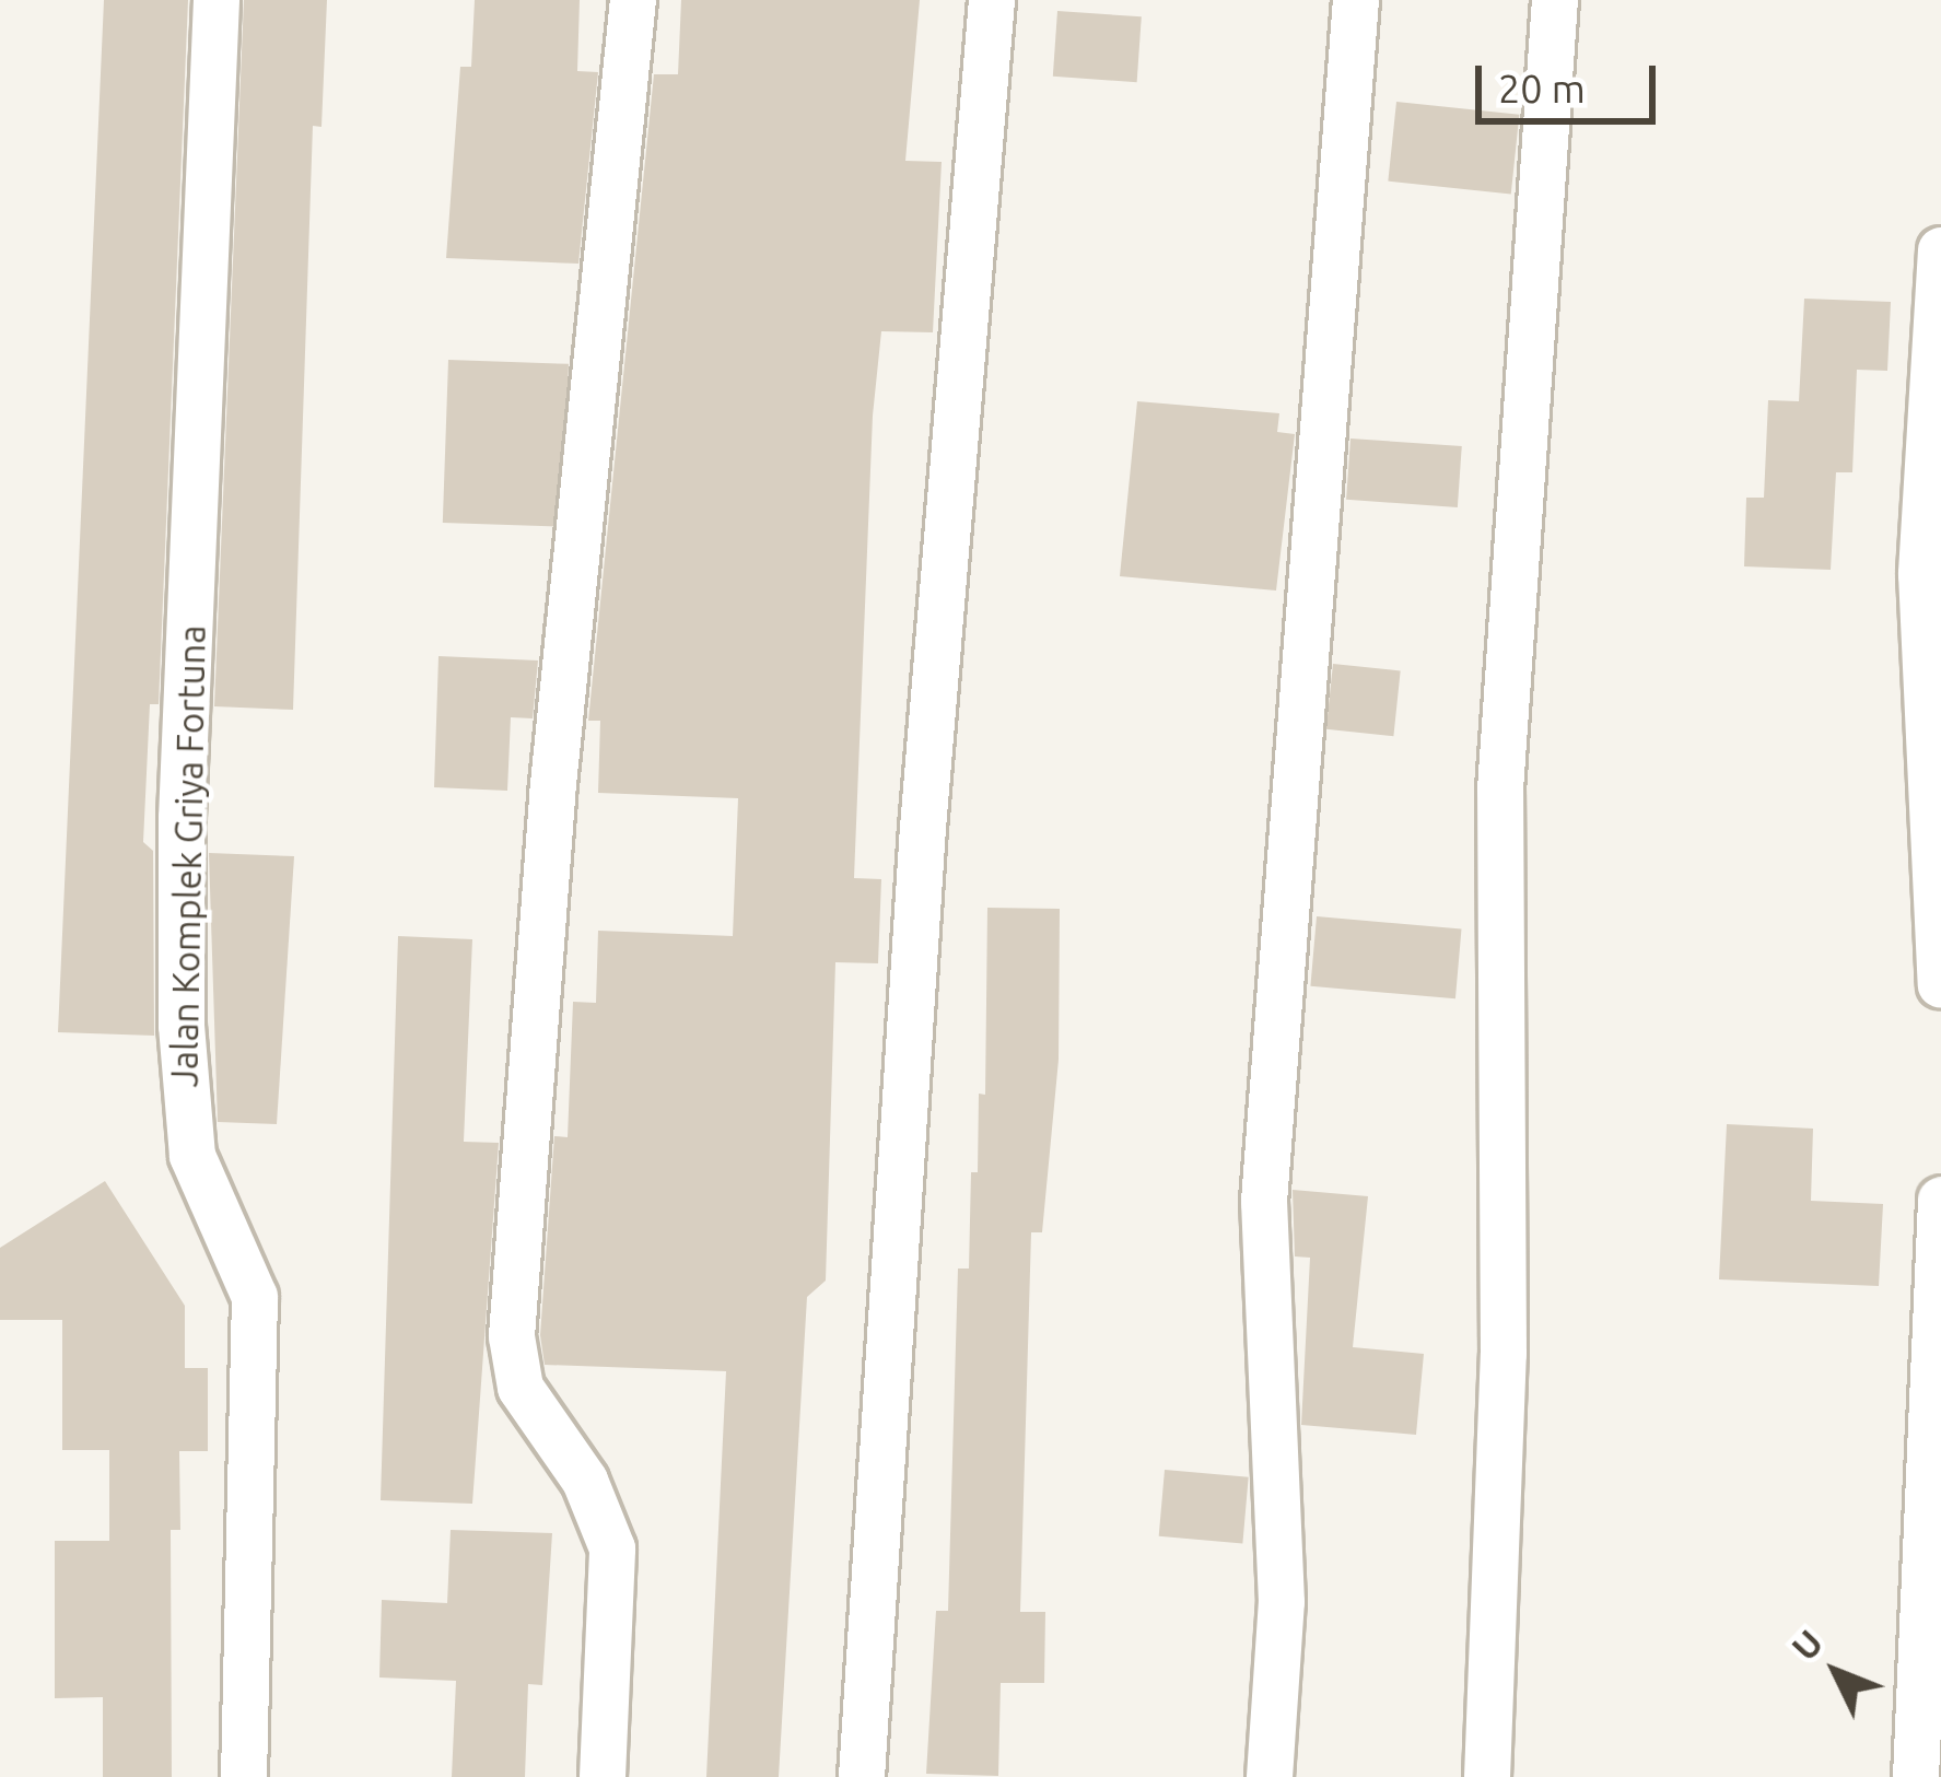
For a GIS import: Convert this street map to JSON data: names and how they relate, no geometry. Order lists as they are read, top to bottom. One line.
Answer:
{"streets":{"street":["Jalan Komplek Griya Fortuna"]},"scale_bar":"20 m","north":"top left"}
